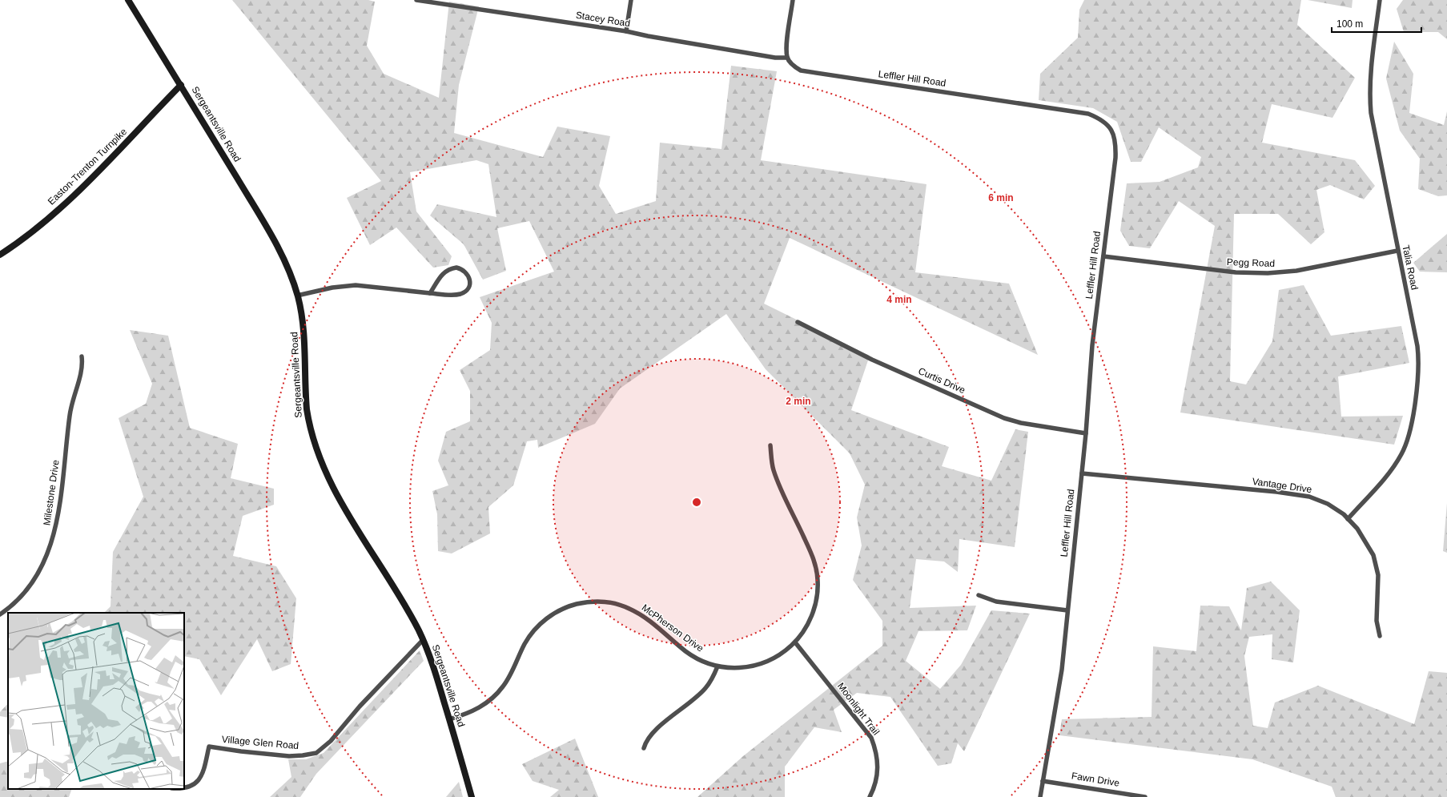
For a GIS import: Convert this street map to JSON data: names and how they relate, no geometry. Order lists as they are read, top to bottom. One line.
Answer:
{"streets":{"main road":["Sergeantsville Road","Easton-Trenton Turnpike"],"street":["Stacey Road","Leffler Hill Road","Pegg Road","Talia Road","Curtis Drive","Vantage Drive","Milestone Drive","McPherson Drive","Moonlight Trail","Village Glen Road","Fawn Drive"]},"crossings":[["Stacey Road","Leffler Hill Road"],["Leffler Hill Road","Pegg Road"],["Leffler Hill Road","Curtis Drive"],["Leffler Hill Road","Vantage Drive"],["Leffler Hill Road","Fawn Drive"],["Sergeantsville Road","Easton-Trenton Turnpike"],["Sergeantsville Road","McPherson Drive"],["Sergeantsville Road","Village Glen Road"],["Pegg Road","Talia Road"],["Talia Road","Vantage Drive"],["McPherson Drive","Moonlight Trail"]],"scale_bar":"100 m","rings":["6 min","4 min","2 min"]}
